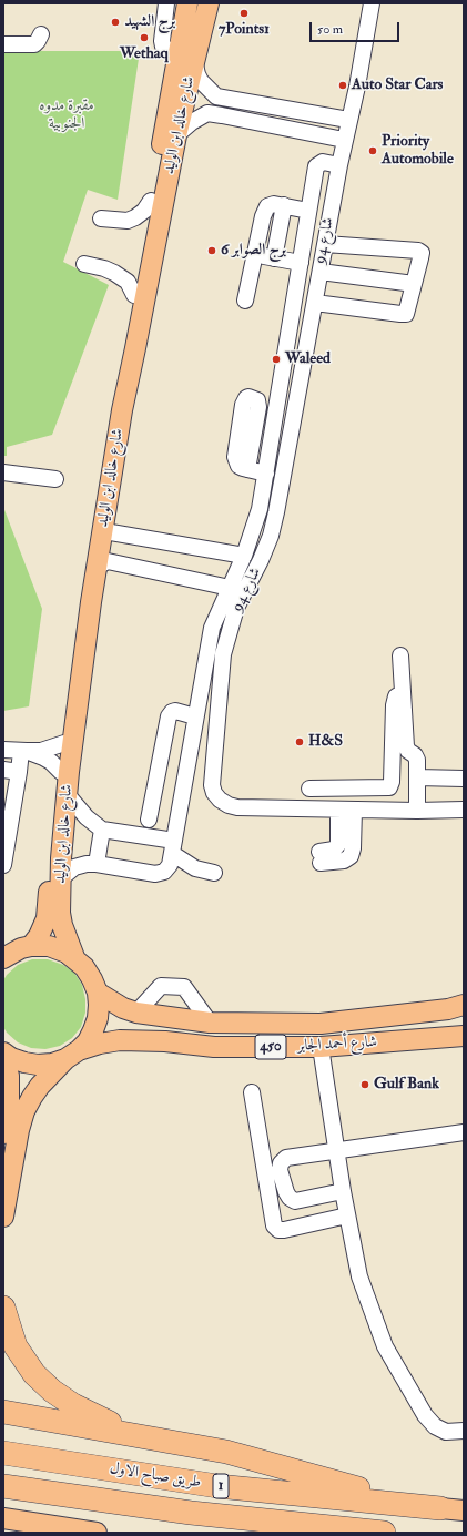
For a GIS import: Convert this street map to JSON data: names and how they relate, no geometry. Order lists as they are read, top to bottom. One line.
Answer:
{"streets":{"highway":["طريق صباح الاول","1"],"main road":["شارع خالد ابن الوليد","شارع أحمد الجابر","450"],"street":["شارع 94"]},"crossings":[["شارع أحمد الجابر","450"],["طريق صباح الاول","1"]],"parks":["مقبرة مدوه الجنوبية"],"places":["7Points1","برج الشهيد","Wethaq","Auto Star Cars","Priority Automobile","برج الصوابر 6","Waleed","H&S","Gulf Bank"],"scale_bar":"50 m"}
